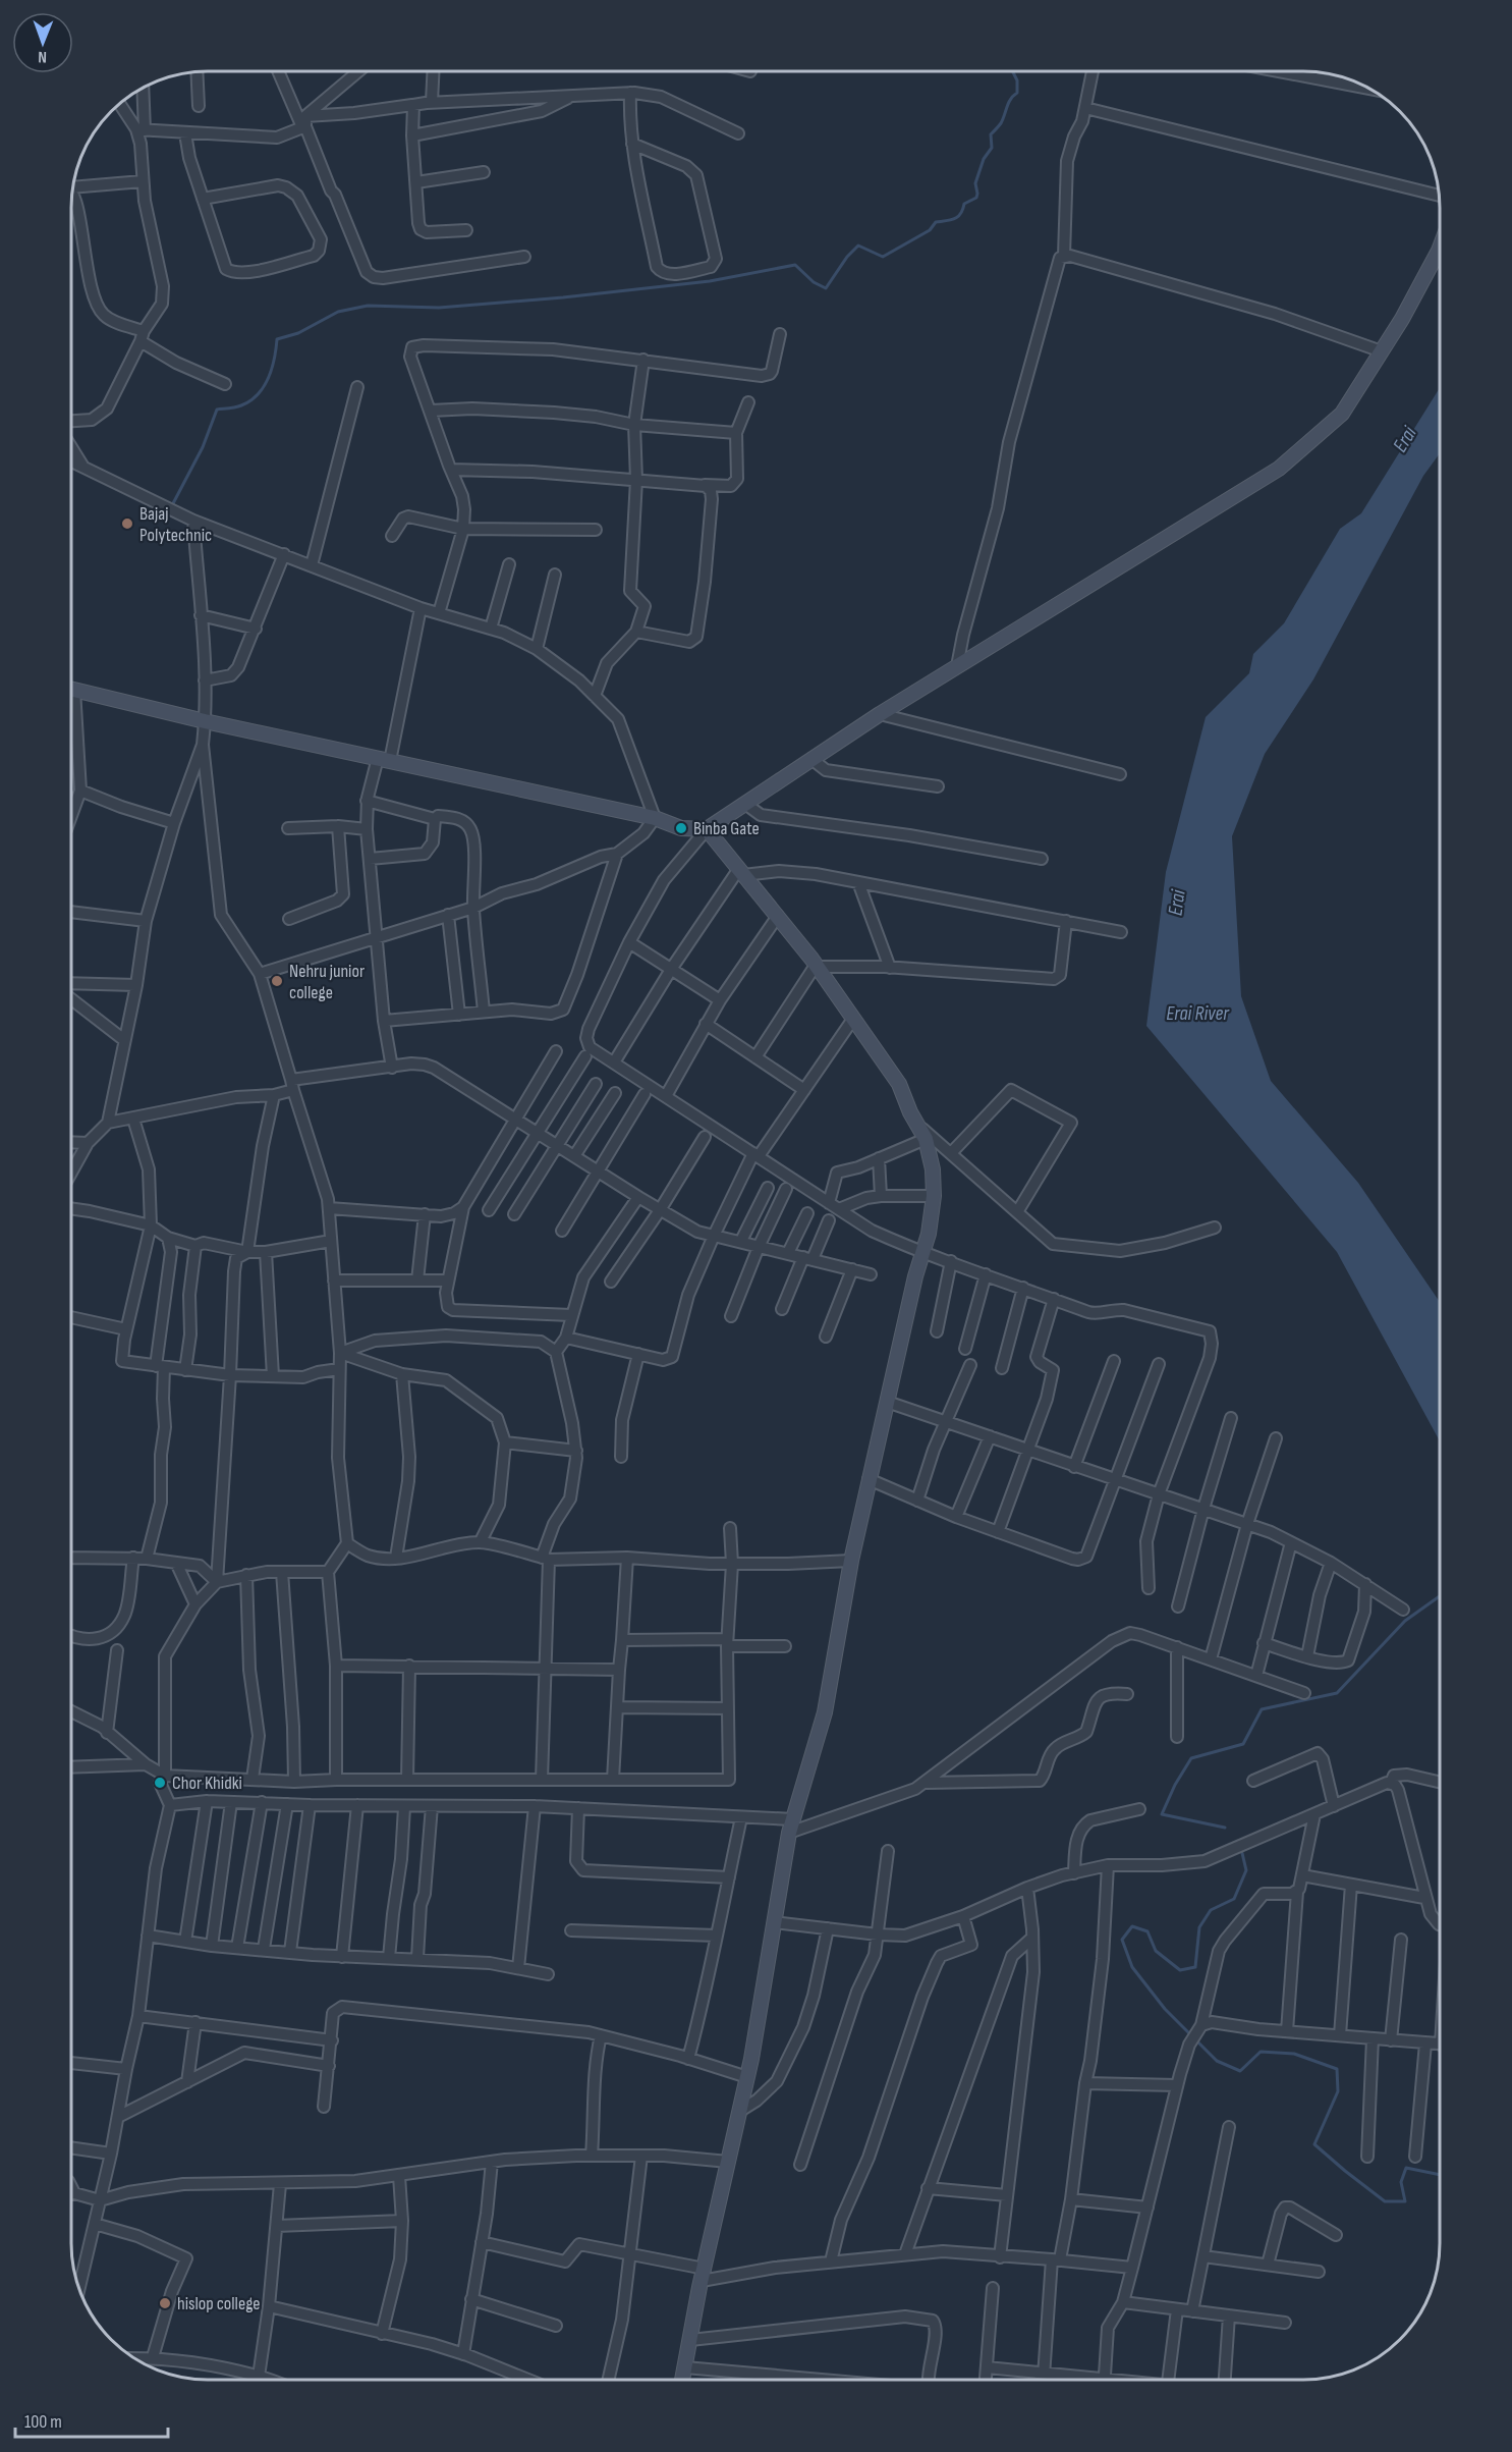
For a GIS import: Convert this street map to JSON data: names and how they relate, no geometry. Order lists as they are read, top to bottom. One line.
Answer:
{"water":["Erai","Erai River"],"places":["Bajaj Polytechnic","Binba Gate","Nehru junior college","Chor Khidki","hislop college"],"scale_bar":"100 m","north":"bottom"}
